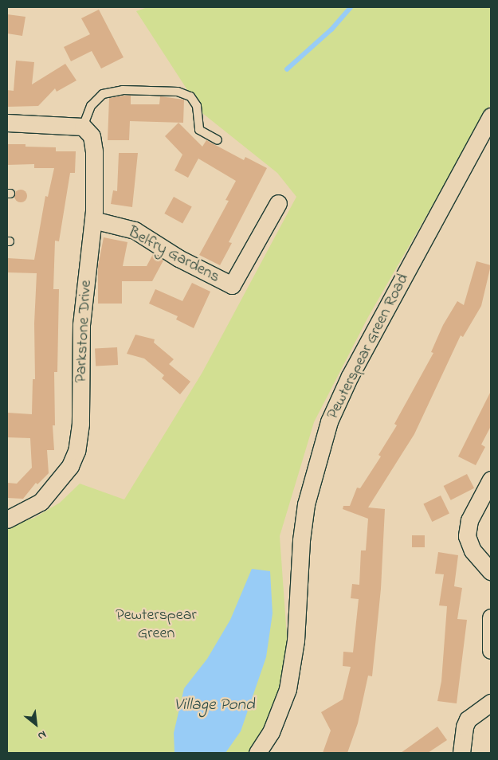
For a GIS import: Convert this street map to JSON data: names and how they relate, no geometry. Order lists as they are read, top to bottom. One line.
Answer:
{"streets":{"street":["Belfry Gardens","Parkstone Drive","Pewterspear Green Road"]},"crossings":[["Belfry Gardens","Parkstone Drive"]],"water":["Village Pond"],"parks":["Pewterspear Green"],"north":"bottom right"}
